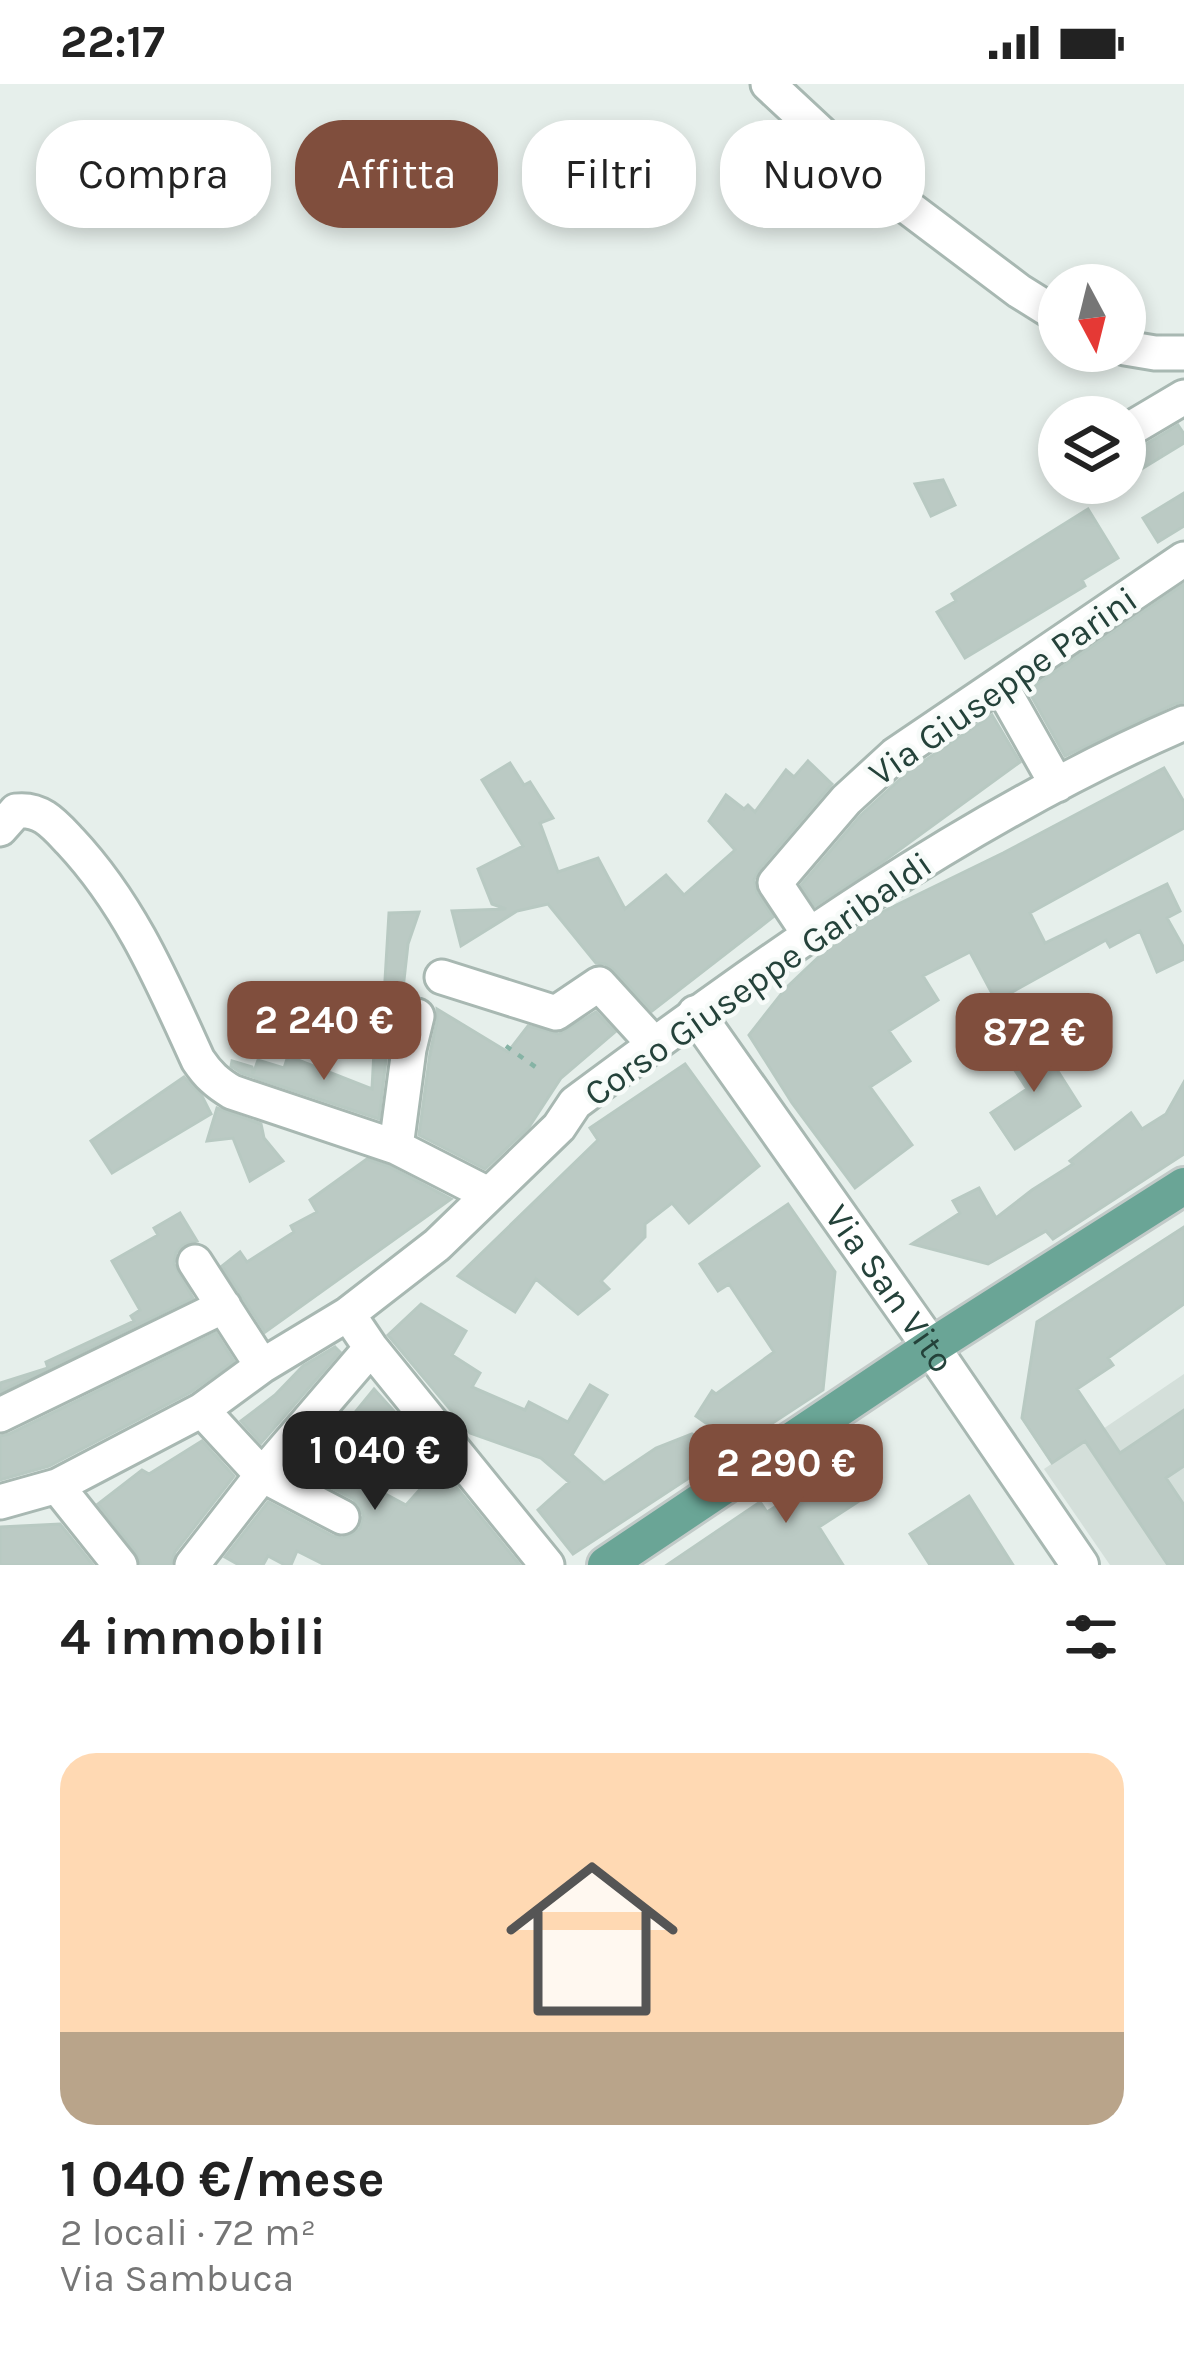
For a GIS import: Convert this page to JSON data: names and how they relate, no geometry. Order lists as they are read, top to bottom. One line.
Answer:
{"streets":{"street":["Via Giuseppe Parini","Corso Giuseppe Garibaldi","Via San Vito"]},"crossings":[["Via Giuseppe Parini","Corso Giuseppe Garibaldi"],["Corso Giuseppe Garibaldi","Via San Vito"]],"north":"bottom","page":{"status":"22:17","chip":["Compra","Affitta","Filtri","Nuovo"],"price":["2 240 €","872 €","1 040 €","2 290 €"],"heading":"4 immobili","list":[{"name":"1 040 €/mese","note":"2 locali · 72 m² · Via Sambuca"}]}}
